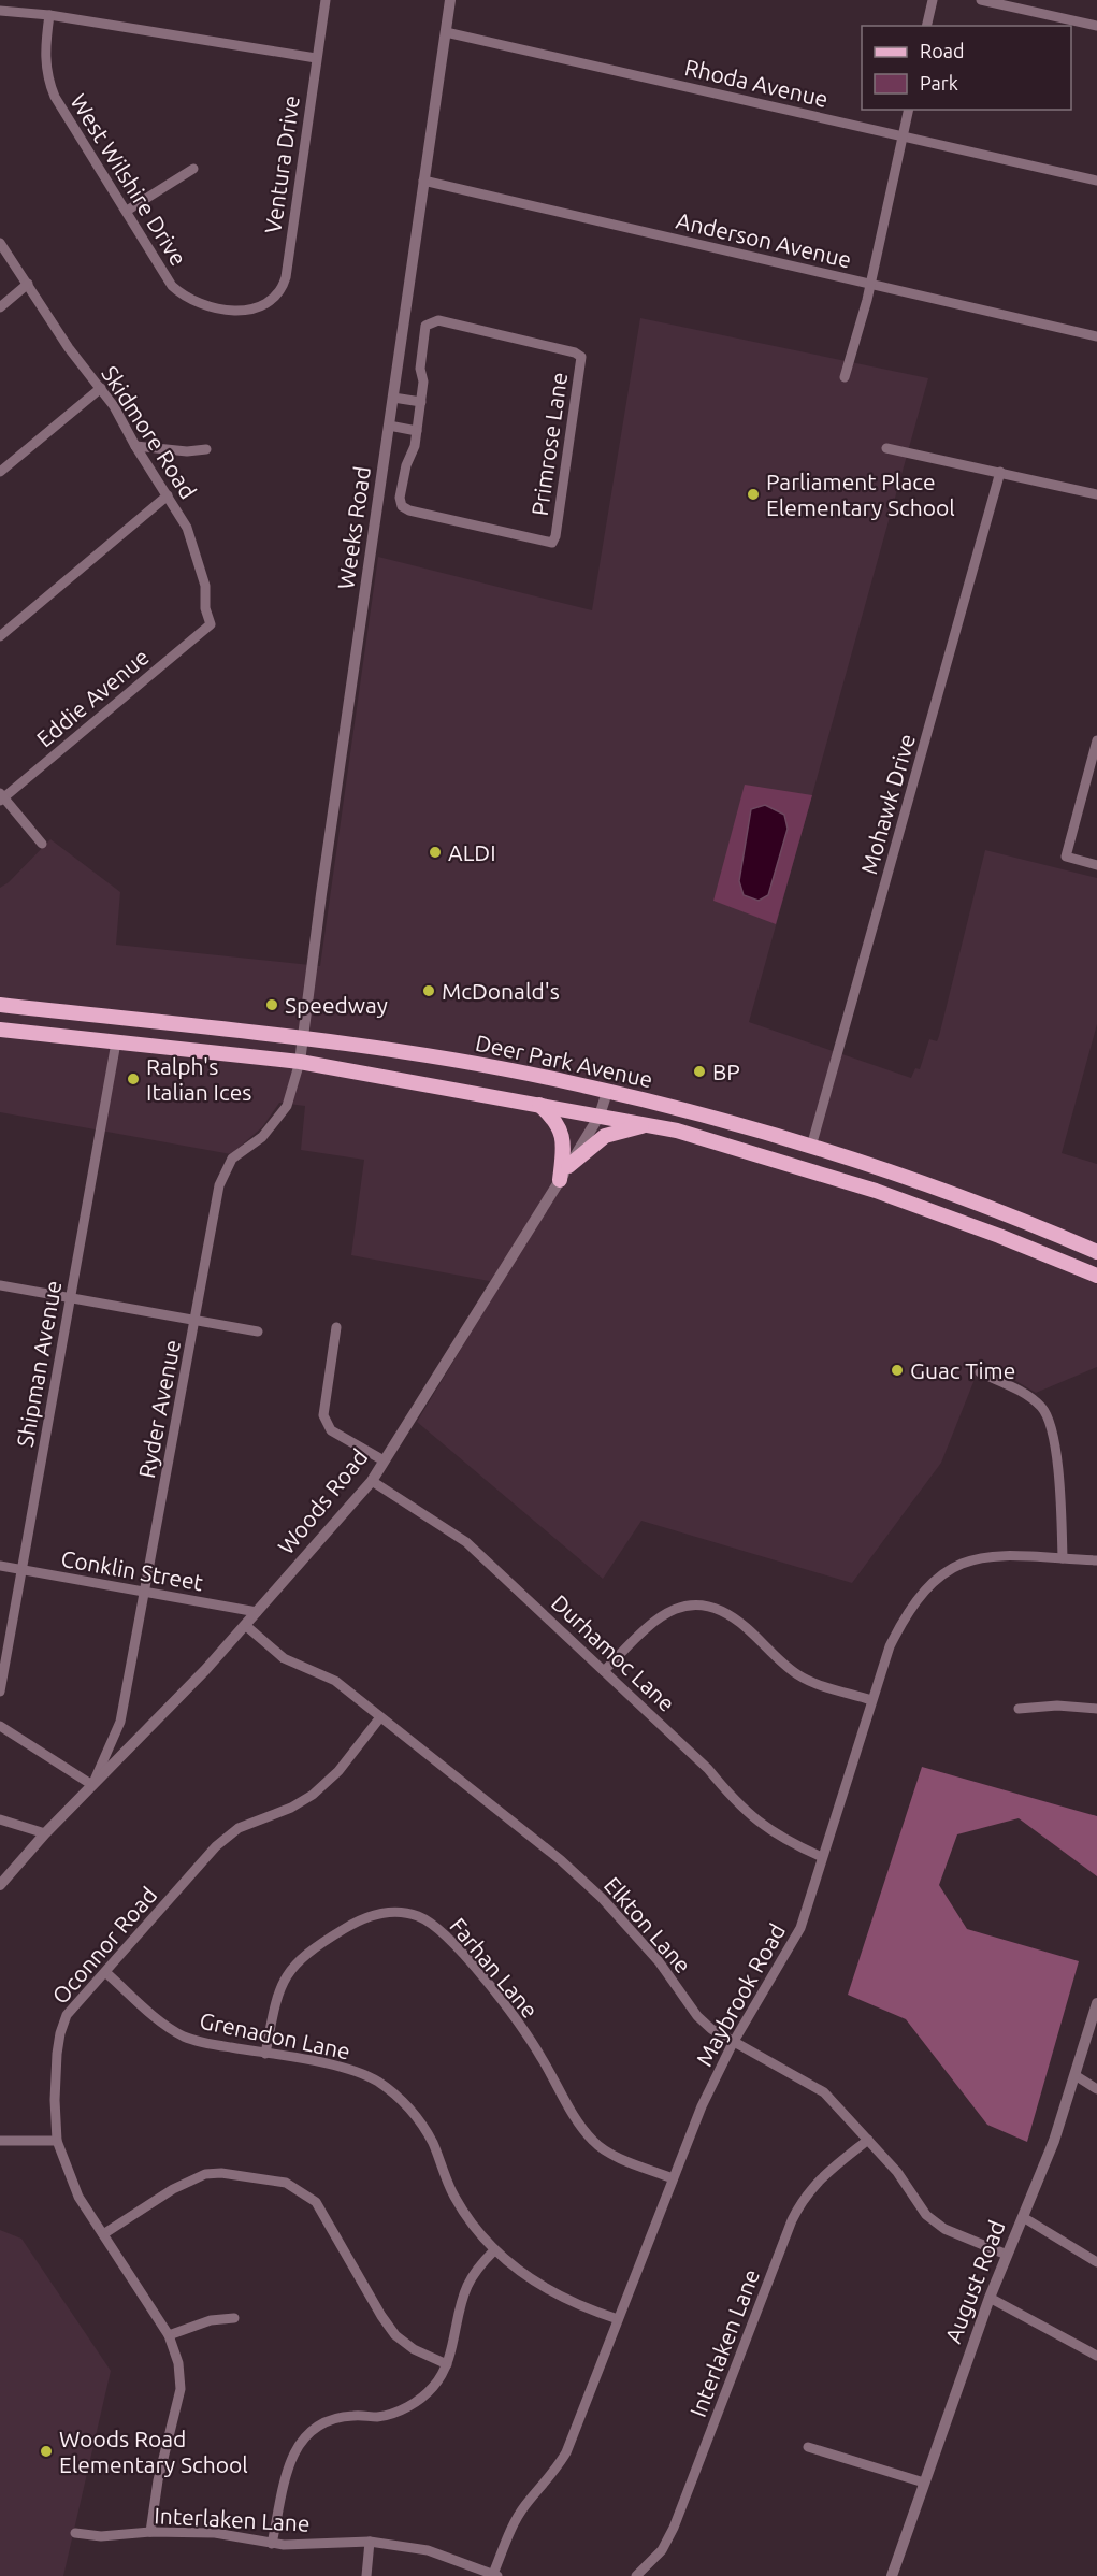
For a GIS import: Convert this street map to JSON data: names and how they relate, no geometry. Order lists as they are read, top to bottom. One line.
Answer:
{"streets":{"main road":["Deer Park Avenue"],"street":["Rhoda Avenue","Ventura Drive","West Wilshire Drive","Anderson Avenue","Skidmore Road","Primrose Lane","Weeks Road","Eddie Avenue","Mohawk Drive","Shipman Avenue","Ryder Avenue","Woods Road","Conklin Street","Durhamoc Lane","Elkton Lane","Oconnor Road","Farhan Lane","Maybrook Road","Grenadon Lane","August Road","Interlaken Lane"]},"crossings":[["Rhoda Avenue","Weeks Road"],["Ventura Drive","West Wilshire Drive"],["Anderson Avenue","Weeks Road"],["Skidmore Road","Eddie Avenue"],["Weeks Road","Deer Park Avenue"],["Weeks Road","Ryder Avenue"],["Mohawk Drive","Deer Park Avenue"],["Deer Park Avenue","Shipman Avenue"],["Deer Park Avenue","Ryder Avenue"],["Deer Park Avenue","Woods Road"],["Shipman Avenue","Conklin Street"],["Ryder Avenue","Woods Road"],["Ryder Avenue","Conklin Street"],["Woods Road","Conklin Street"],["Woods Road","Durhamoc Lane"],["Woods Road","Elkton Lane"],["Durhamoc Lane","Maybrook Road"],["Elkton Lane","Oconnor Road"],["Elkton Lane","Maybrook Road"],["Elkton Lane","August Road"],["Elkton Lane","Interlaken Lane"],["Oconnor Road","Grenadon Lane"],["Oconnor Road","Interlaken Lane"],["Farhan Lane","Maybrook Road"],["Farhan Lane","Grenadon Lane"],["Maybrook Road","Grenadon Lane"],["Maybrook Road","Interlaken Lane"]],"places":["Parliament Place Elementary School","ALDI","McDonald's","Speedway","BP","Ralph's Italian Ices","Guac Time","Woods Road Elementary School"],"legend":["Road","Park"]}
